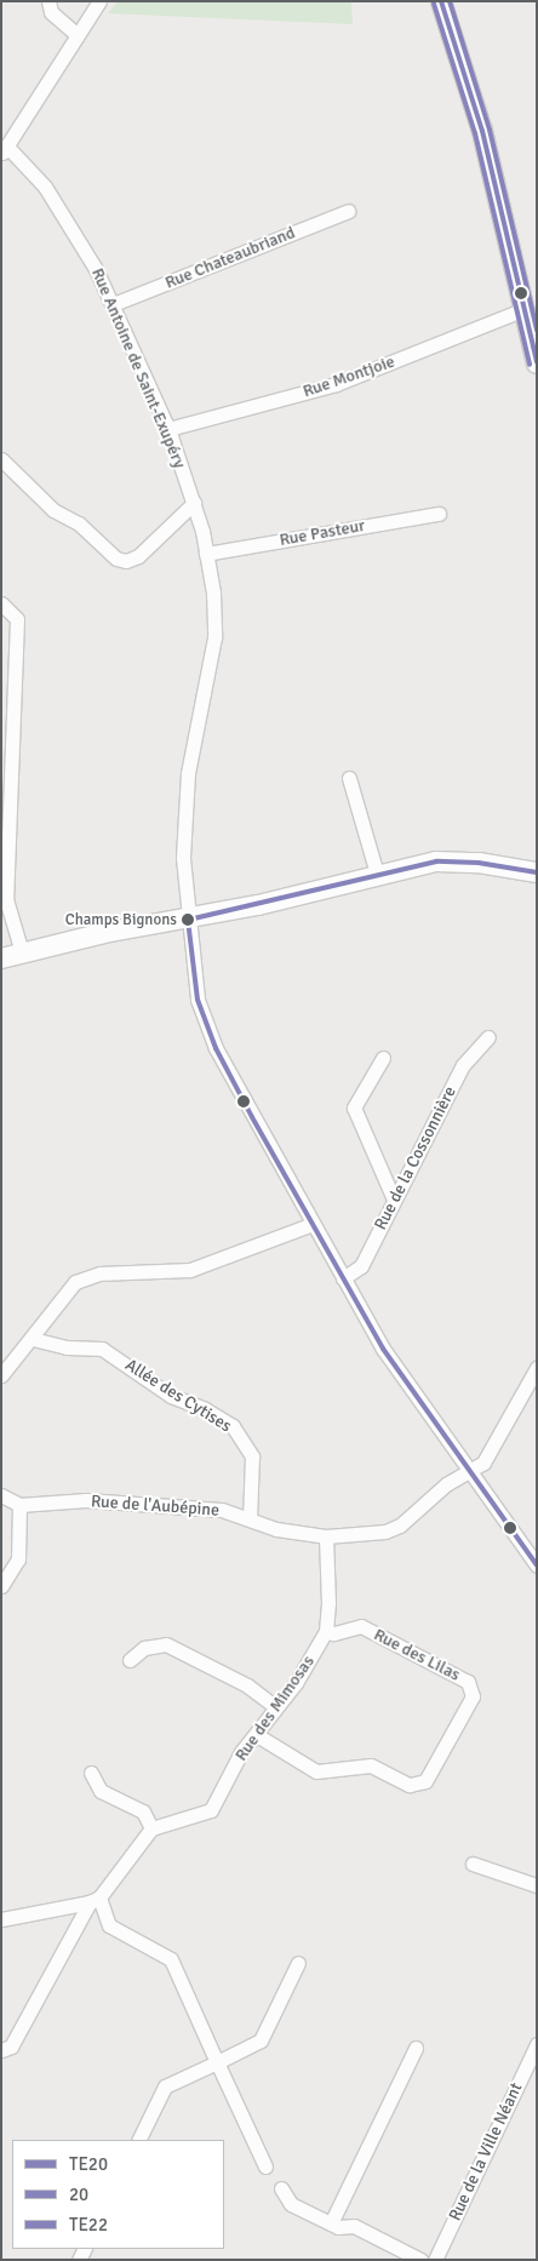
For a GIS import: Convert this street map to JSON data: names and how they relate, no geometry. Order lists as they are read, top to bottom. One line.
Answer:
{"streets":{"street":["Rue Chateaubriand","Rue Antoine de Saint-Exupéry","Rue Montjoie","Rue Pasteur","Rue de la Cossonnière","Allée des Cytises","Rue de l'Aubépine","Rue des Lilas","Rue des Mimosas","Rue de la Ville Néant"]},"crossings":[["Rue Chateaubriand","Rue Antoine de Saint-Exupéry"],["Rue Antoine de Saint-Exupéry","Rue Montjoie"],["Rue Antoine de Saint-Exupéry","Rue Pasteur"],["Rue Antoine de Saint-Exupéry","Rue de la Cossonnière"],["Rue Antoine de Saint-Exupéry","Rue de l'Aubépine"],["Allée des Cytises","Rue de l'Aubépine"],["Rue de l'Aubépine","Rue des Mimosas"],["Rue des Lilas","Rue des Mimosas"]],"places":["Champs Bignons"],"lines":["transit line TE20","transit line TE22","transit line 20"],"legend":["TE20","20","TE22"]}
